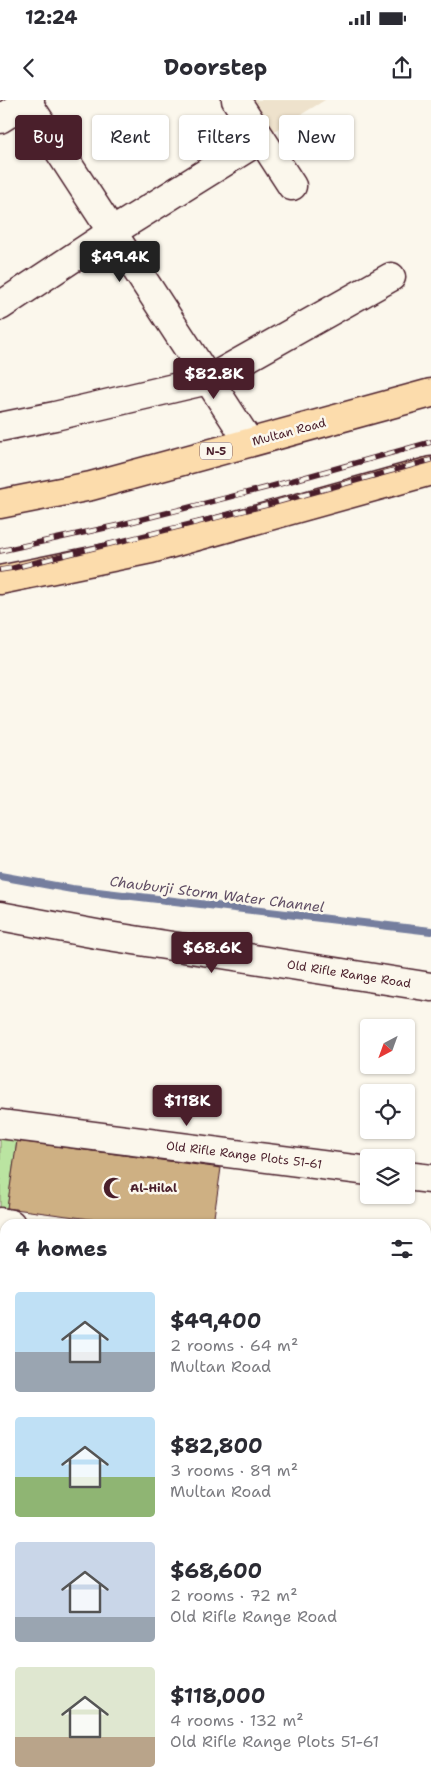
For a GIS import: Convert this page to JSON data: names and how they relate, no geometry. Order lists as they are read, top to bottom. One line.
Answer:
{"streets":{"main road":["Multan Road","N-5"],"street":["Old Rifle Range Road","Old Rifle Range Plots 51-61"]},"water":["Chauburji Storm Water Channel"],"places":{"mosque":["Al-Hilal"]},"north":"bottom left","page":{"status":"12:24","header":"Doorstep","chip":["Buy","Rent","Filters","New"],"price":["$49.4K","$82.8K","$68.6K","$118K"],"heading":"4 homes","list":[{"name":"$49,400","note":"2 rooms · 64 m² · Multan Road"},{"name":"$82,800","note":"3 rooms · 89 m² · Multan Road"},{"name":"$68,600","note":"2 rooms · 72 m² · Old Rifle Range Road"},{"name":"$118,000","note":"4 rooms · 132 m² · Old Rifle Range Plots 51-61"}]}}
